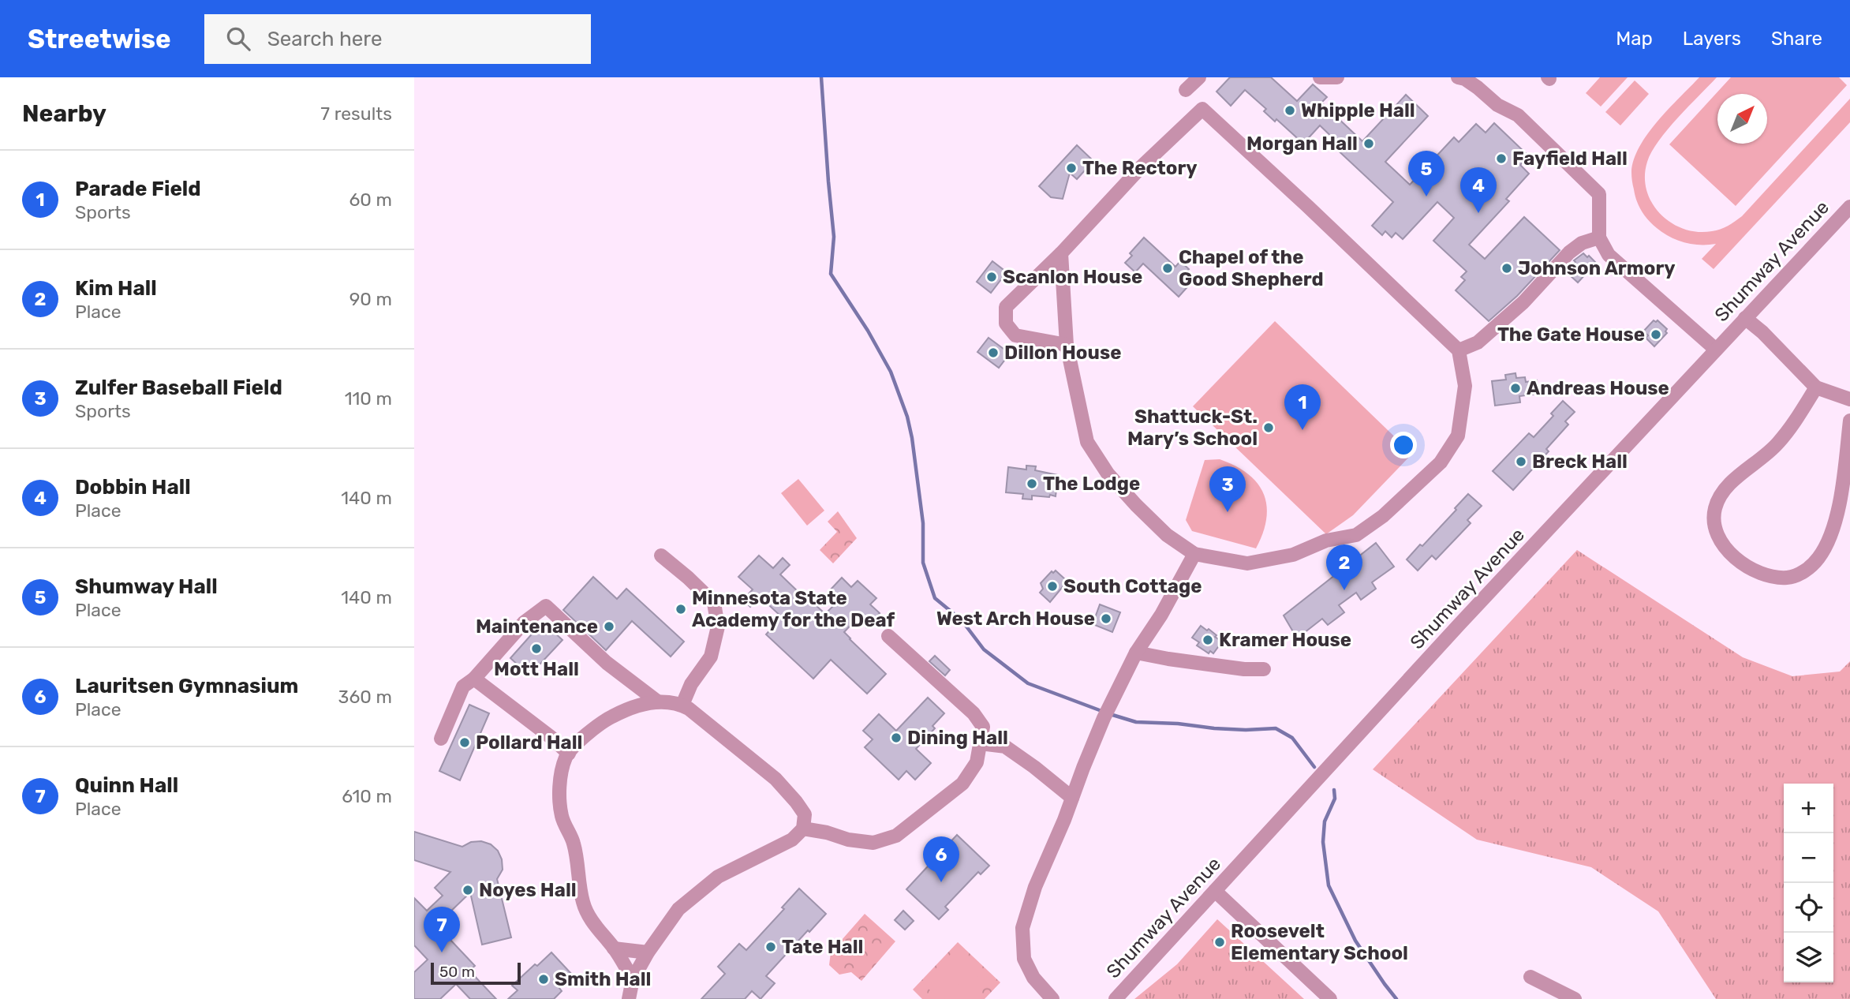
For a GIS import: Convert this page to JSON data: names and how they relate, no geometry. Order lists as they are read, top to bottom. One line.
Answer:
{"streets":{"street":["Shumway Avenue"]},"places":["Whipple Hall","Morgan Hall","Fayfield Hall","The Rectory","Chapel of the Good Shepherd","Johnson Armory","Scanlon House","The Gate House","Dillon House","Andreas House","Shattuck-St. Mary’s School","Breck Hall","The Lodge","South Cottage","Minnesota State Academy for the Deaf","West Arch House","Maintenance","Kramer House","Mott Hall","Dining Hall","Pollard Hall","Noyes Hall","Roosevelt Elementary School","Tate Hall","Smith Hall"],"scale_bar":"50 m","north":"top right","page":{"header":"Streetwise","search":"Search here","nav":["Map","Layers","Share"],"heading":["Nearby","7 results"],"list":[{"mark":"1","name":"Parade Field","note":"Sports","value":"60 m"},{"mark":"2","name":"Kim Hall","note":"Place","value":"90 m"},{"mark":"3","name":"Zulfer Baseball Field","note":"Sports","value":"110 m"},{"mark":"4","name":"Dobbin Hall","note":"Place","value":"140 m"},{"mark":"5","name":"Shumway Hall","note":"Place","value":"140 m"},{"mark":"6","name":"Lauritsen Gymnasium","note":"Place","value":"360 m"},{"mark":"7","name":"Quinn Hall","note":"Place","value":"610 m"}],"pins":["5","4","1","3","2","6","7"],"map_buttons":["+","−"],"scale":"50 m"}}
